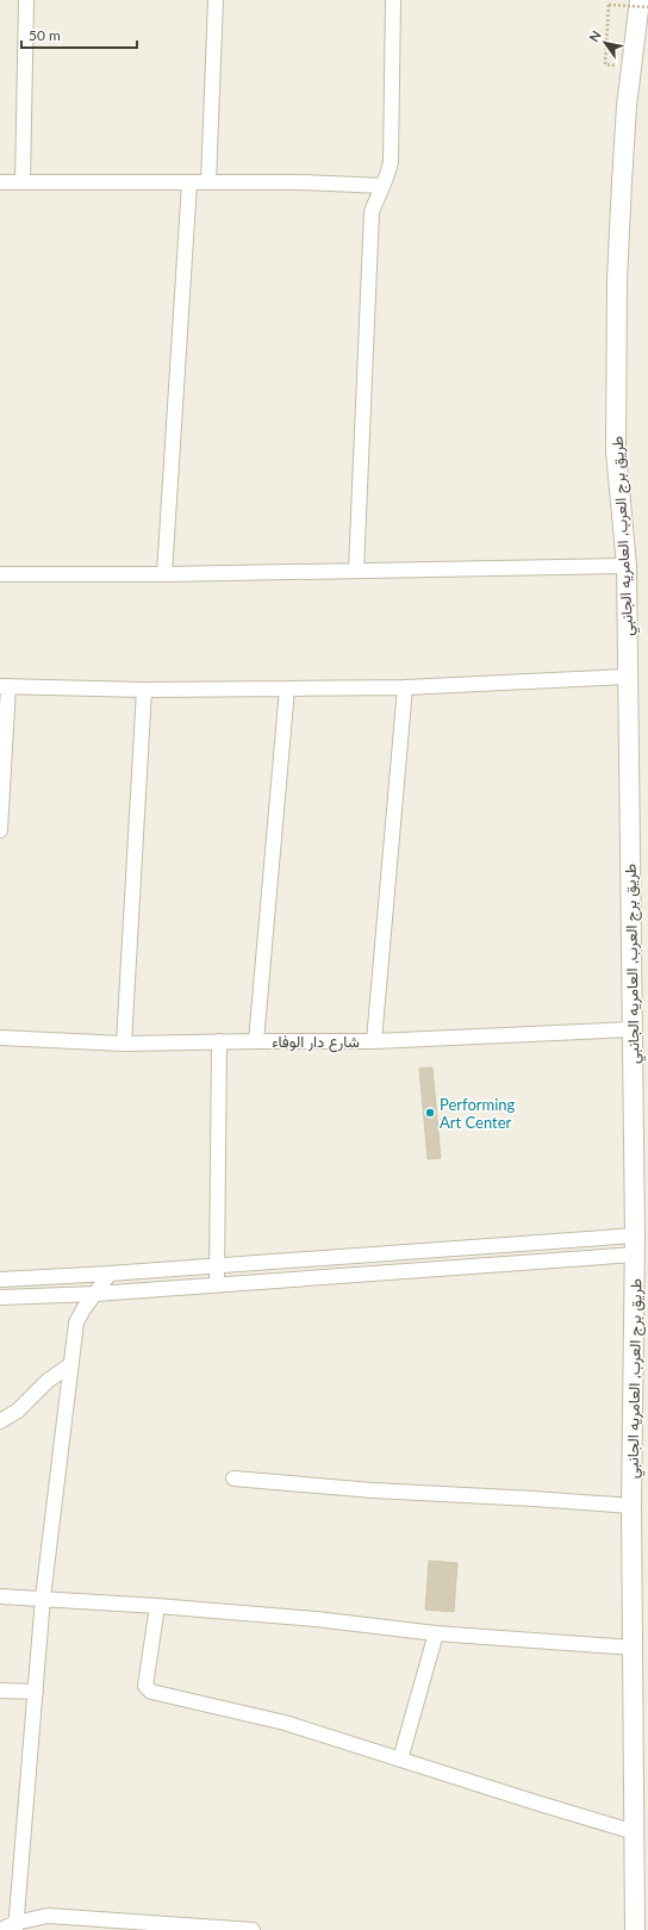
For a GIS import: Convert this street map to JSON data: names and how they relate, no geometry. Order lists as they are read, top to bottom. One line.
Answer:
{"streets":{"street":["طريق برج العرب, العامريه الجانبي","شارع دار الوفاء"]},"crossings":[["طريق برج العرب, العامريه الجانبي","شارع دار الوفاء"]],"places":["Performing Art Center"],"scale_bar":"50 m","north":"top left"}
